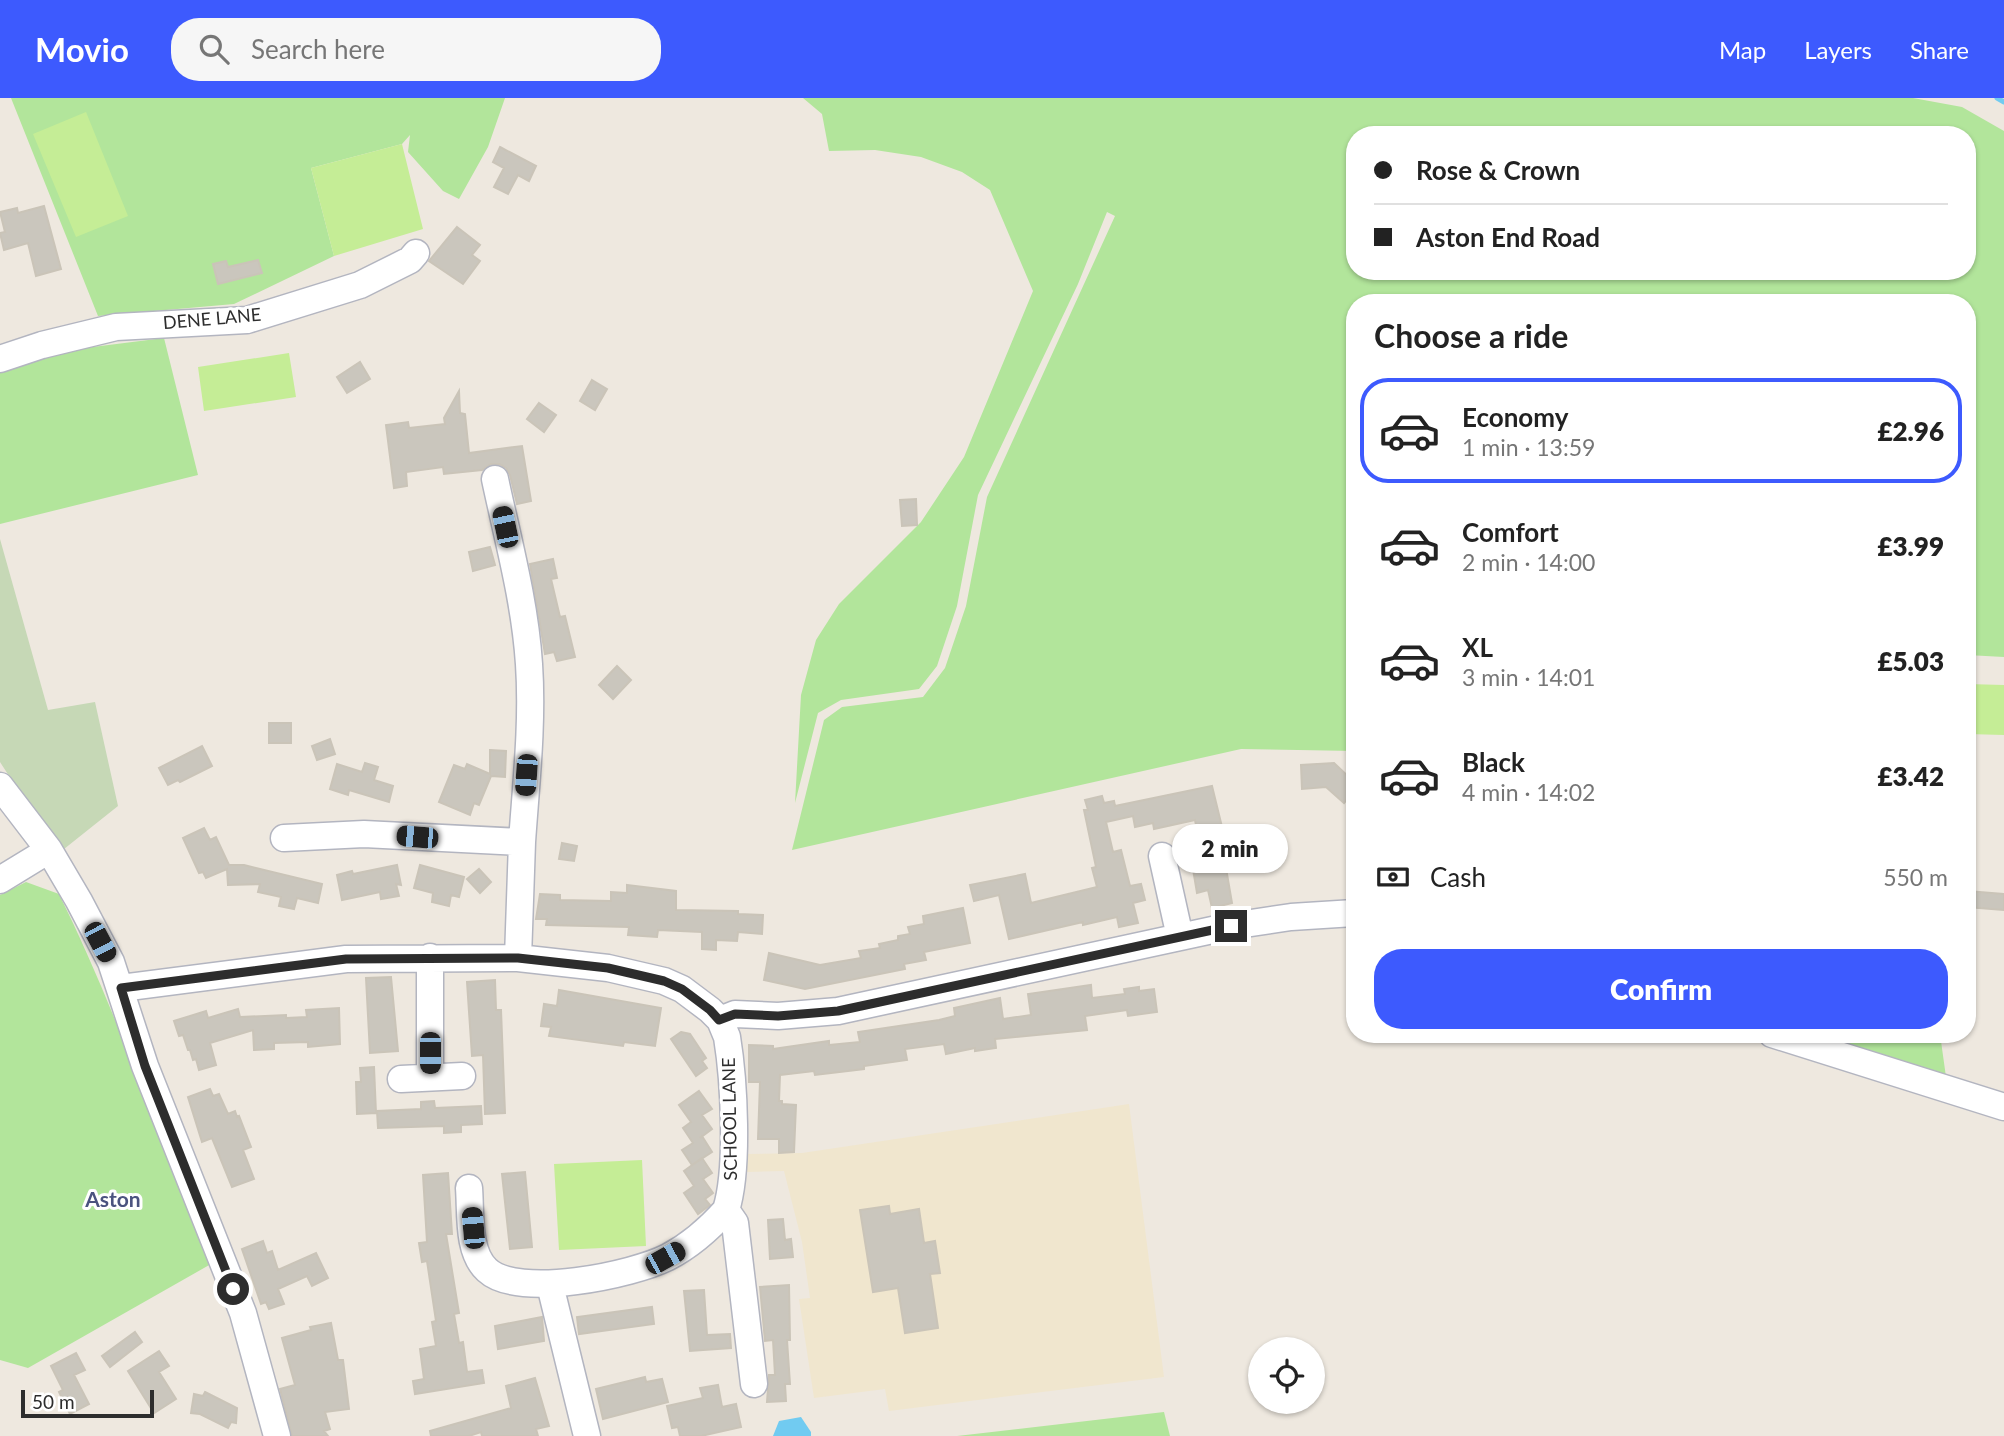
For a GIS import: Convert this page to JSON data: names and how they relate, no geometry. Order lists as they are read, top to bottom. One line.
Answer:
{"streets":{"street":["DENE LANE","SCHOOL LANE"]},"districts":["Aston"],"scale_bar":"50 m","page":{"header":"Movio","search":"Search here","nav":["Map","Layers","Share"],"banner":["Rose & Crown","Aston End Road"],"heading":"Choose a ride","list":[{"name":"Economy","note":"1 min · 13:59","value":"£2.96"},{"name":"Comfort","note":"2 min · 14:00","value":"£3.99"},{"name":"XL","note":"3 min · 14:01","value":"£5.03"},{"name":"Black","note":"4 min · 14:02","value":"£3.42"}],"bubble":"2 min","pay":["Cash","550 m"],"buttons":"Confirm","scale":"50 m"}}
